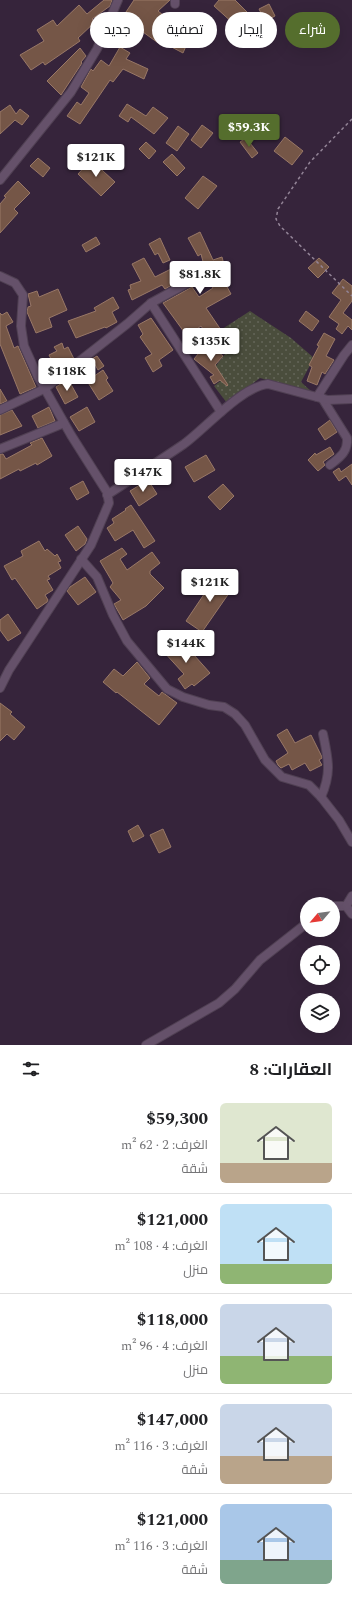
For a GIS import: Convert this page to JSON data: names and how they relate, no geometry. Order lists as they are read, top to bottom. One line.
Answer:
{"north":"bottom left","page":{"chip":["شراء","إيجار","تصفية","جديد"],"price":["$59.3K","$121K","$81.8K","$135K","$118K","$147K","$121K","$144K"],"heading":"العقارات: 8","list":[{"name":"$59,300","note":"الغرف: 2 · 62 m² · شقة"},{"name":"$121,000","note":"الغرف: 4 · 108 m² · منزل"},{"name":"$118,000","note":"الغرف: 4 · 96 m² · منزل"},{"name":"$147,000","note":"الغرف: 3 · 116 m² · شقة"},{"name":"$121,000","note":"الغرف: 3 · 116 m² · شقة"}]}}
